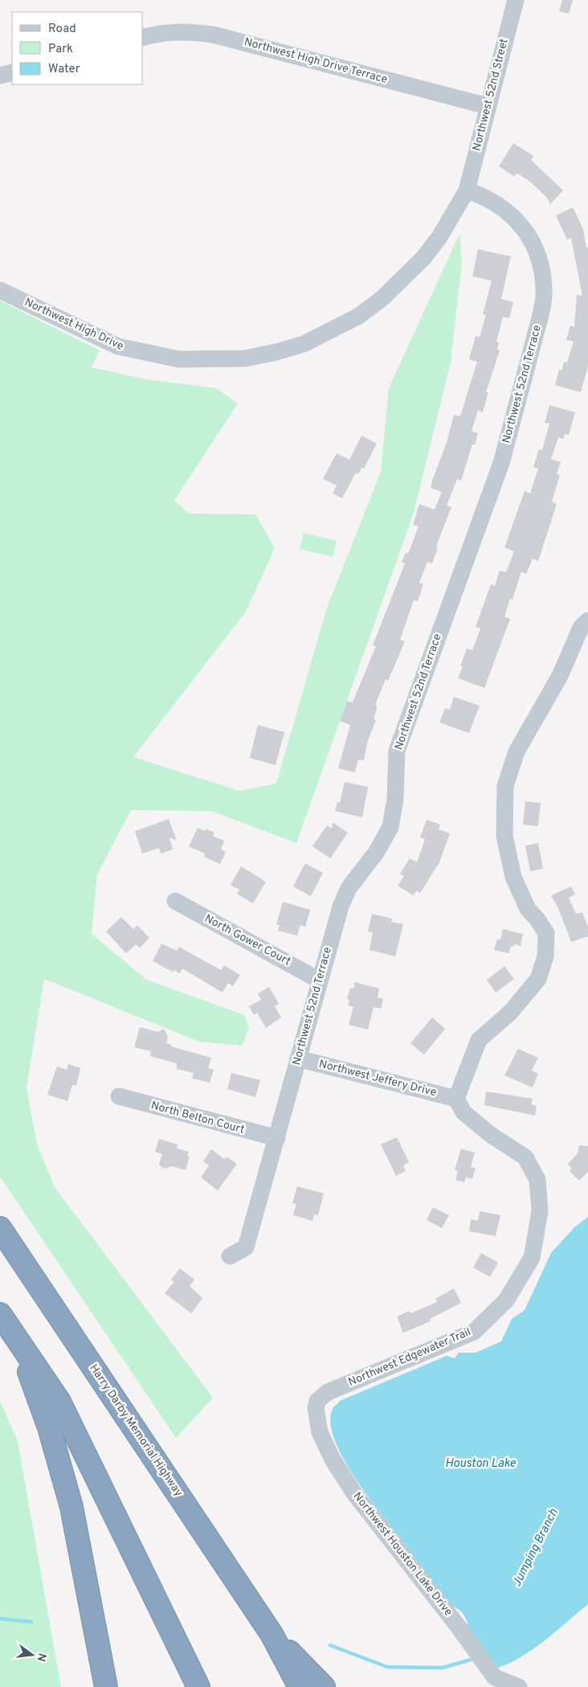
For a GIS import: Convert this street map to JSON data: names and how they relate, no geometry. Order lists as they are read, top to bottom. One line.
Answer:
{"streets":{"highway":["Harry Darby Memorial Highway"],"street":["Northwest High Drive Terrace","Northwest 52nd Street","Northwest High Drive","Northwest 52nd Terrace","North Gower Court","Northwest Jeffery Drive","North Belton Court","Northwest Edgewater Trail","Northwest Houston Lake Drive"]},"crossings":[["Northwest High Drive Terrace","Northwest 52nd Street"],["Northwest 52nd Street","Northwest High Drive"],["Northwest 52nd Street","Northwest 52nd Terrace"],["Northwest High Drive","Northwest 52nd Terrace"],["Northwest 52nd Terrace","North Gower Court"],["Northwest 52nd Terrace","Northwest Jeffery Drive"],["Northwest 52nd Terrace","North Belton Court"],["Northwest Jeffery Drive","Northwest Edgewater Trail"],["Northwest Edgewater Trail","Northwest Houston Lake Drive"]],"water":["Houston Lake","Jumping Branch"],"legend":["Road","Park","Water"],"north":"right"}
